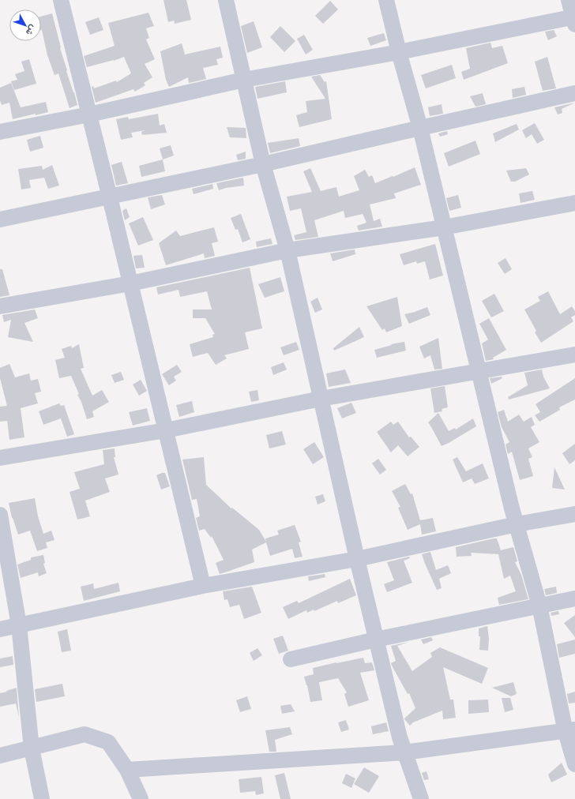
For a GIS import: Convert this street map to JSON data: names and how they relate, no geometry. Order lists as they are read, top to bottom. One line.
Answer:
{"north":"bottom right"}
